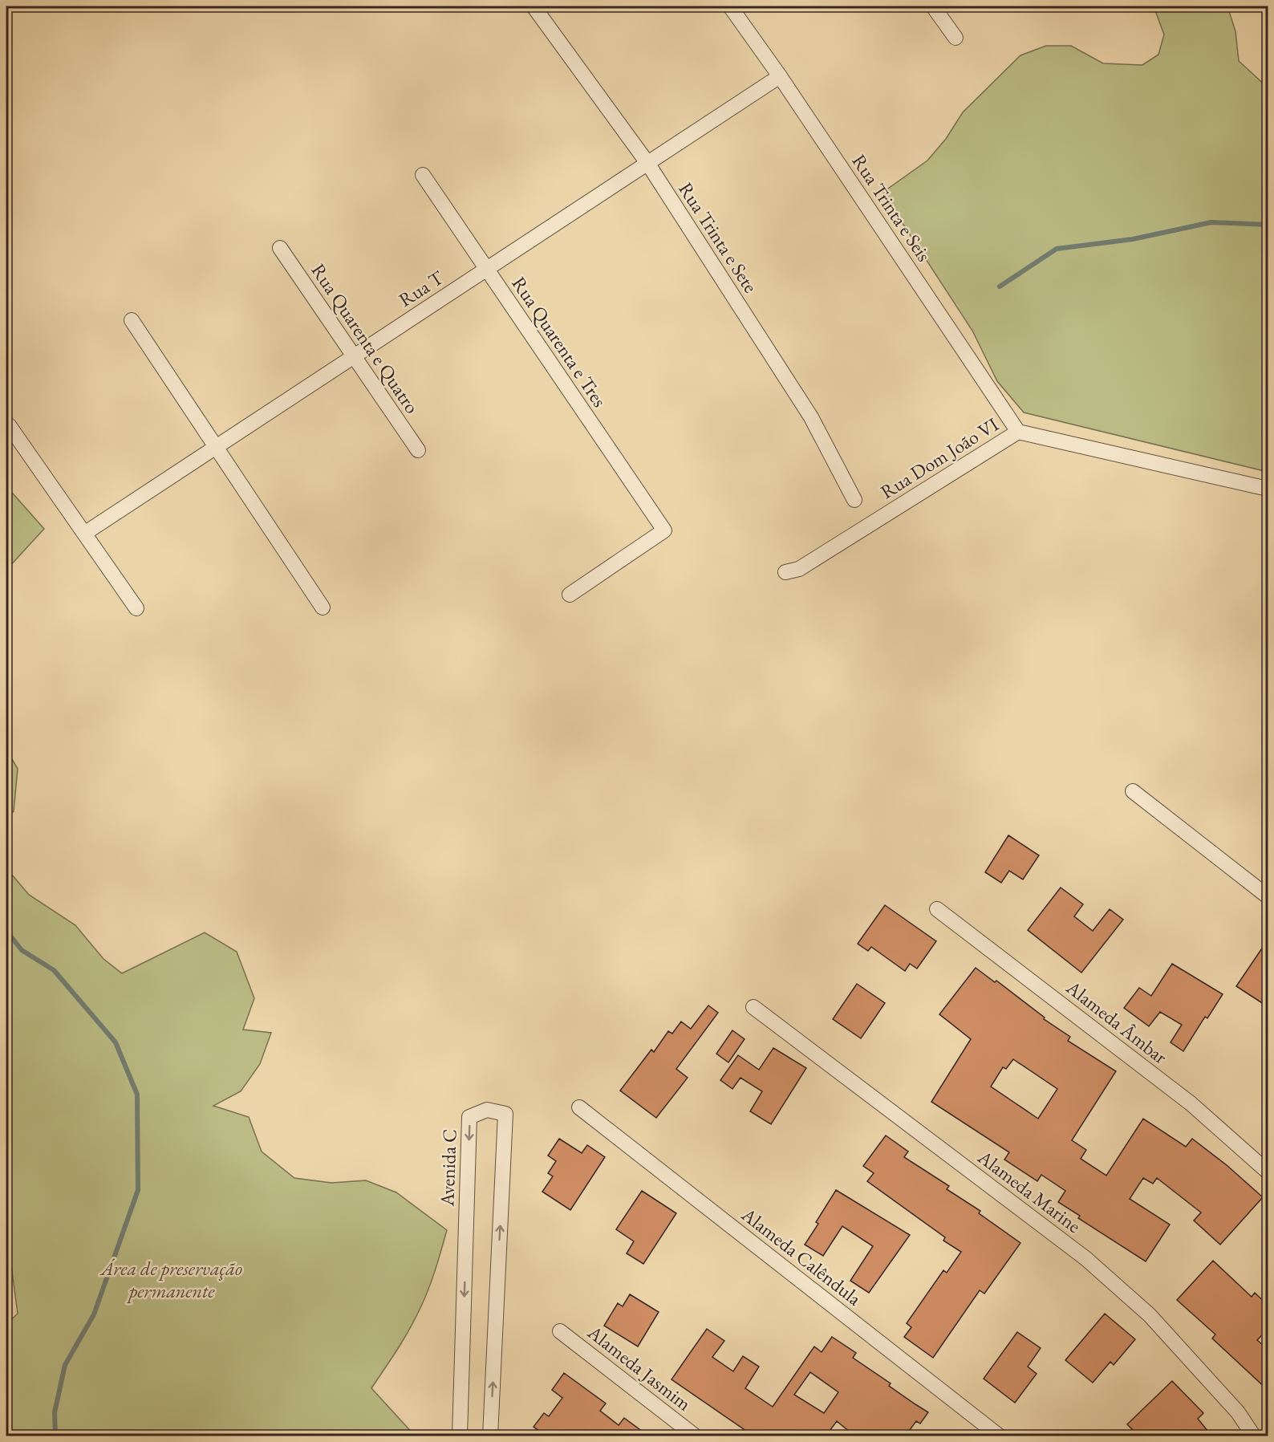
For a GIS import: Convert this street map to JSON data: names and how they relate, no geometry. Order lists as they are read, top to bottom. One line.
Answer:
{"streets":{"street":["Rua Trinta e Seis","Rua Trinta e Sete","Rua T","Rua Quarenta e Quatro","Rua Quarenta e Tres","Rua Dom João VI","Alameda Âmbar","Avenida C","Alameda Marine","Alameda Calêndula","Alameda Jasmim"]},"crossings":[["Rua Trinta e Seis","Rua T"],["Rua Trinta e Seis","Rua Dom João VI"],["Rua Trinta e Sete","Rua T"],["Rua T","Rua Quarenta e Quatro"],["Rua T","Rua Quarenta e Tres"]],"parks":["Área de preservação permanente"]}
